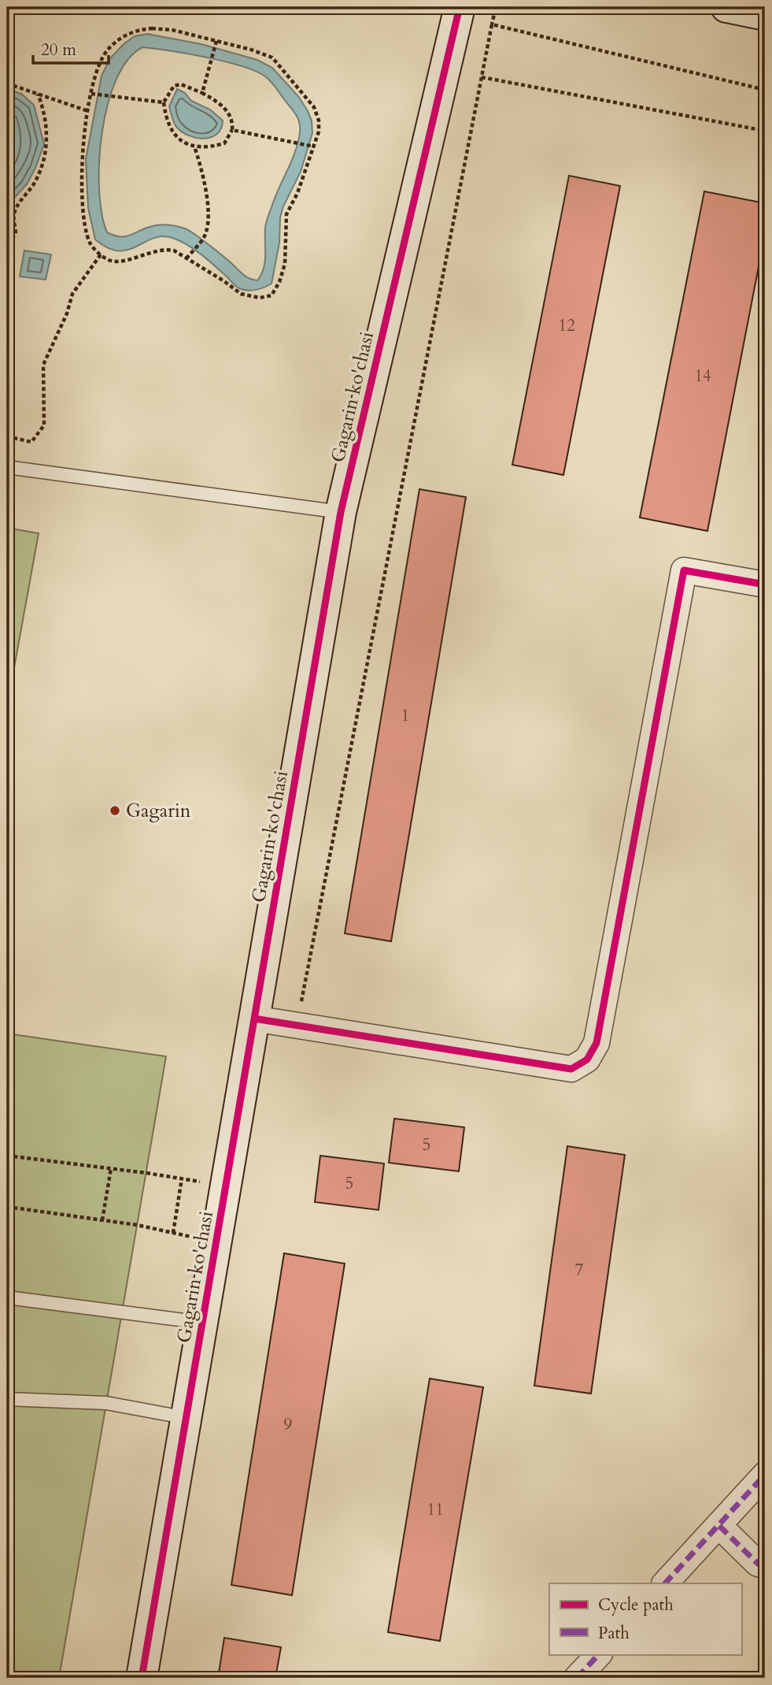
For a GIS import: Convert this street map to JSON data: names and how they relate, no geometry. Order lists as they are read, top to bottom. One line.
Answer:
{"streets":{"street":["Gagarin ko'chasi"]},"places":["Gagarin"],"house_numbers":["12","14","1","5","5","7","9","11"],"legend":["Cycle path","Path"],"scale_bar":"20 m"}
